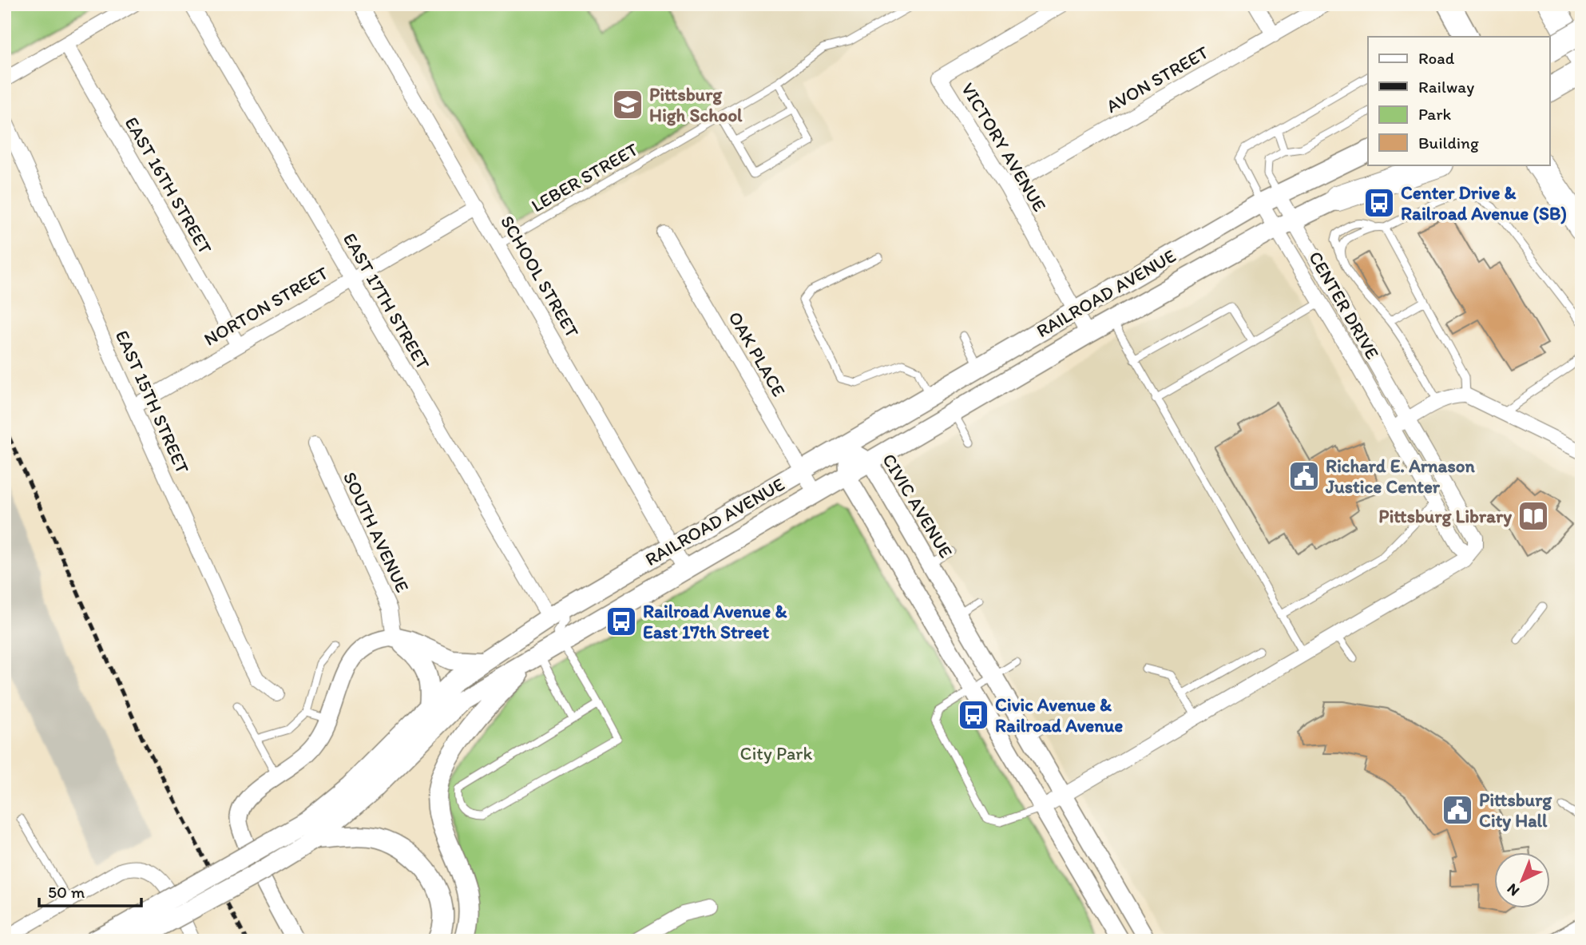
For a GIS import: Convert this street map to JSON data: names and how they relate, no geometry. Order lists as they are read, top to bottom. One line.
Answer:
{"streets":{"main road":["RAILROAD AVENUE"],"street":["AVON STREET","VICTORY AVENUE","EAST 16TH STREET","SCHOOL STREET","EAST 17TH STREET","CENTER DRIVE","NORTON STREET","OAK PLACE","EAST 15TH STREET","CIVIC AVENUE","SOUTH AVENUE"],"lane":["LEBER STREET"]},"crossings":[["AVON STREET","VICTORY AVENUE"],["VICTORY AVENUE","RAILROAD AVENUE"],["LEBER STREET","SCHOOL STREET"],["EAST 16TH STREET","NORTON STREET"],["SCHOOL STREET","RAILROAD AVENUE"],["SCHOOL STREET","NORTON STREET"],["RAILROAD AVENUE","EAST 17TH STREET"],["RAILROAD AVENUE","CENTER DRIVE"],["RAILROAD AVENUE","OAK PLACE"],["RAILROAD AVENUE","CIVIC AVENUE"],["EAST 17TH STREET","NORTON STREET"],["NORTON STREET","EAST 15TH STREET"]],"parks":["City Park"],"places":{"school or university":["Pittsburg High School"],"bus stop":["Center Drive & Railroad Avenue (SB)","Railroad Avenue & East 17th Street","Civic Avenue & Railroad Avenue"],"public building":["Richard E. Arnason Justice Center","Pittsburg City Hall"],"library":["Pittsburg Library"]},"legend":["Road","Railway","Park","Building"],"scale_bar":"50 m","north":"bottom left"}
